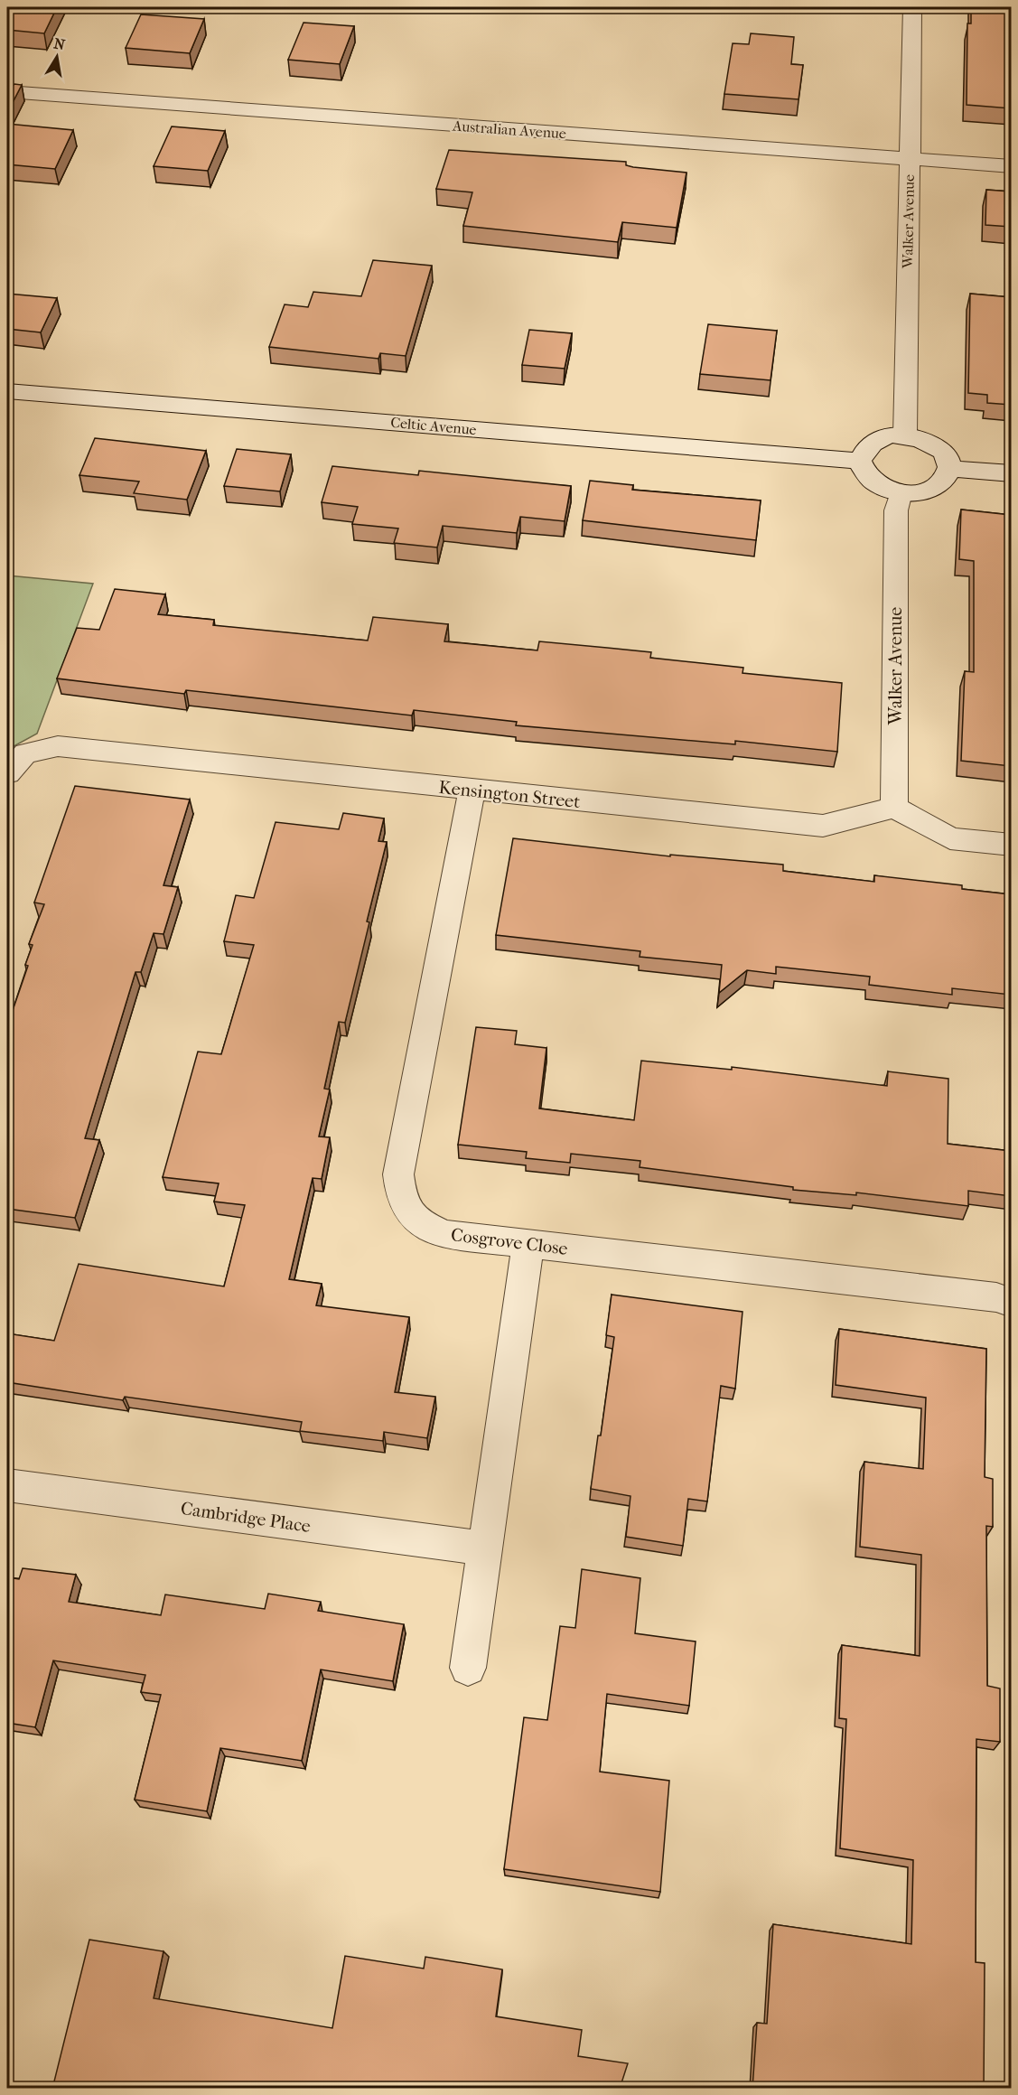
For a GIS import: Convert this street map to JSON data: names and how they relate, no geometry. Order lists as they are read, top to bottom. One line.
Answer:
{"streets":{"street":["Australian Avenue","Walker Avenue","Celtic Avenue","Kensington Street","Cosgrove Close","Cambridge Place"]},"crossings":[["Australian Avenue","Walker Avenue"],["Walker Avenue","Celtic Avenue"],["Walker Avenue","Kensington Street"],["Kensington Street","Cosgrove Close"]],"north":"top"}
